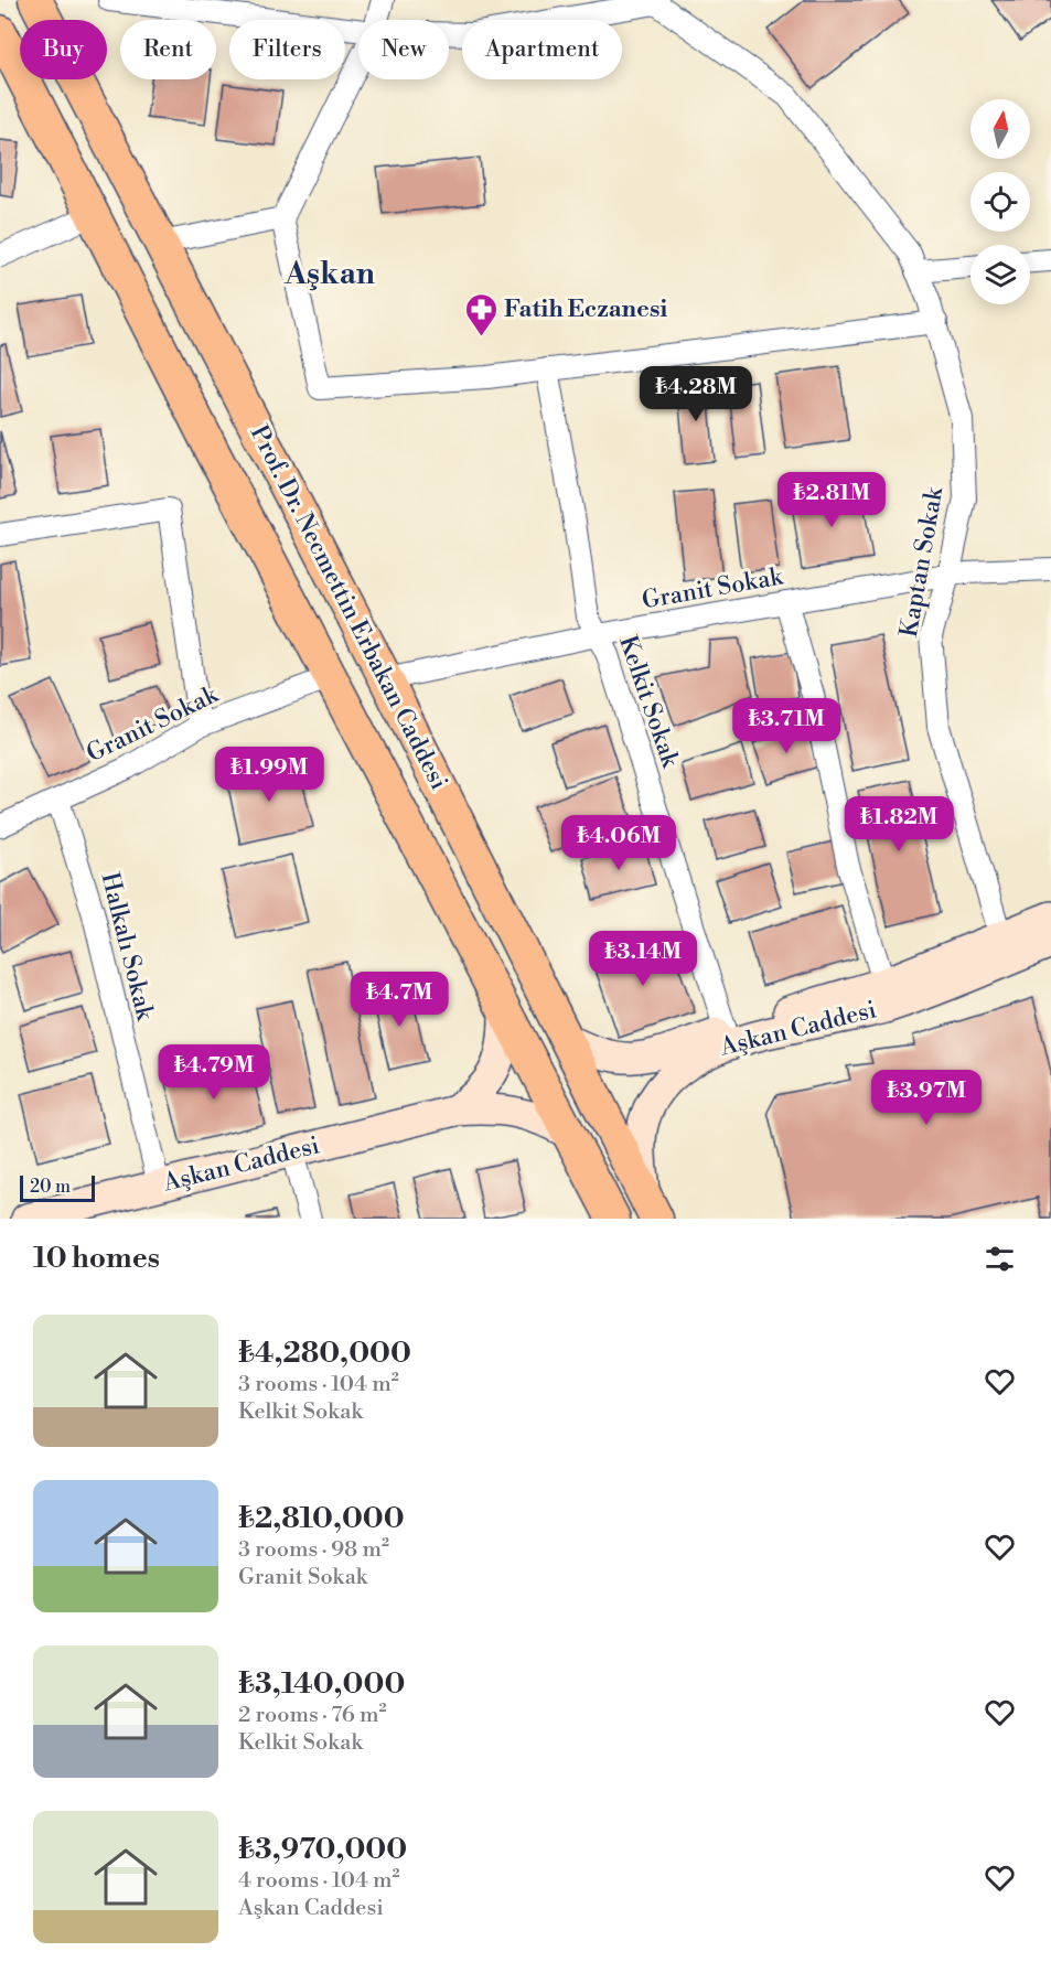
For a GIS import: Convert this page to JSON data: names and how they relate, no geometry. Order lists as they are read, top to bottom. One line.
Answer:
{"streets":{"main road":["Prof. Dr. Necmettin Erbakan Caddesi"],"street":["Kaptan Sokak","Granit Sokak","Kelkit Sokak","Halkalı Sokak","Aşkan Caddesi"]},"crossings":[["Kaptan Sokak","Granit Sokak"],["Kaptan Sokak","Aşkan Caddesi"],["Granit Sokak","Prof. Dr. Necmettin Erbakan Caddesi"],["Granit Sokak","Kelkit Sokak"],["Granit Sokak","Halkalı Sokak"],["Prof. Dr. Necmettin Erbakan Caddesi","Aşkan Caddesi"],["Kelkit Sokak","Aşkan Caddesi"],["Halkalı Sokak","Aşkan Caddesi"]],"districts":["Aşkan"],"places":{"pharmacy":["Fatih Eczanesi"]},"scale_bar":"20 m","north":"top","page":{"chip":["Buy","Rent","Filters","New","Apartment"],"price":["₺4.28M","₺2.81M","₺3.71M","₺1.99M","₺1.82M","₺4.06M","₺3.14M","₺4.7M","₺4.79M","₺3.97M"],"scale":"20 m","heading":"10 homes","list":[{"name":"₺4,280,000","note":"3 rooms · 104 m² · Kelkit Sokak"},{"name":"₺2,810,000","note":"3 rooms · 98 m² · Granit Sokak"},{"name":"₺3,140,000","note":"2 rooms · 76 m² · Kelkit Sokak"},{"name":"₺3,970,000","note":"4 rooms · 104 m² · Aşkan Caddesi"}]}}
